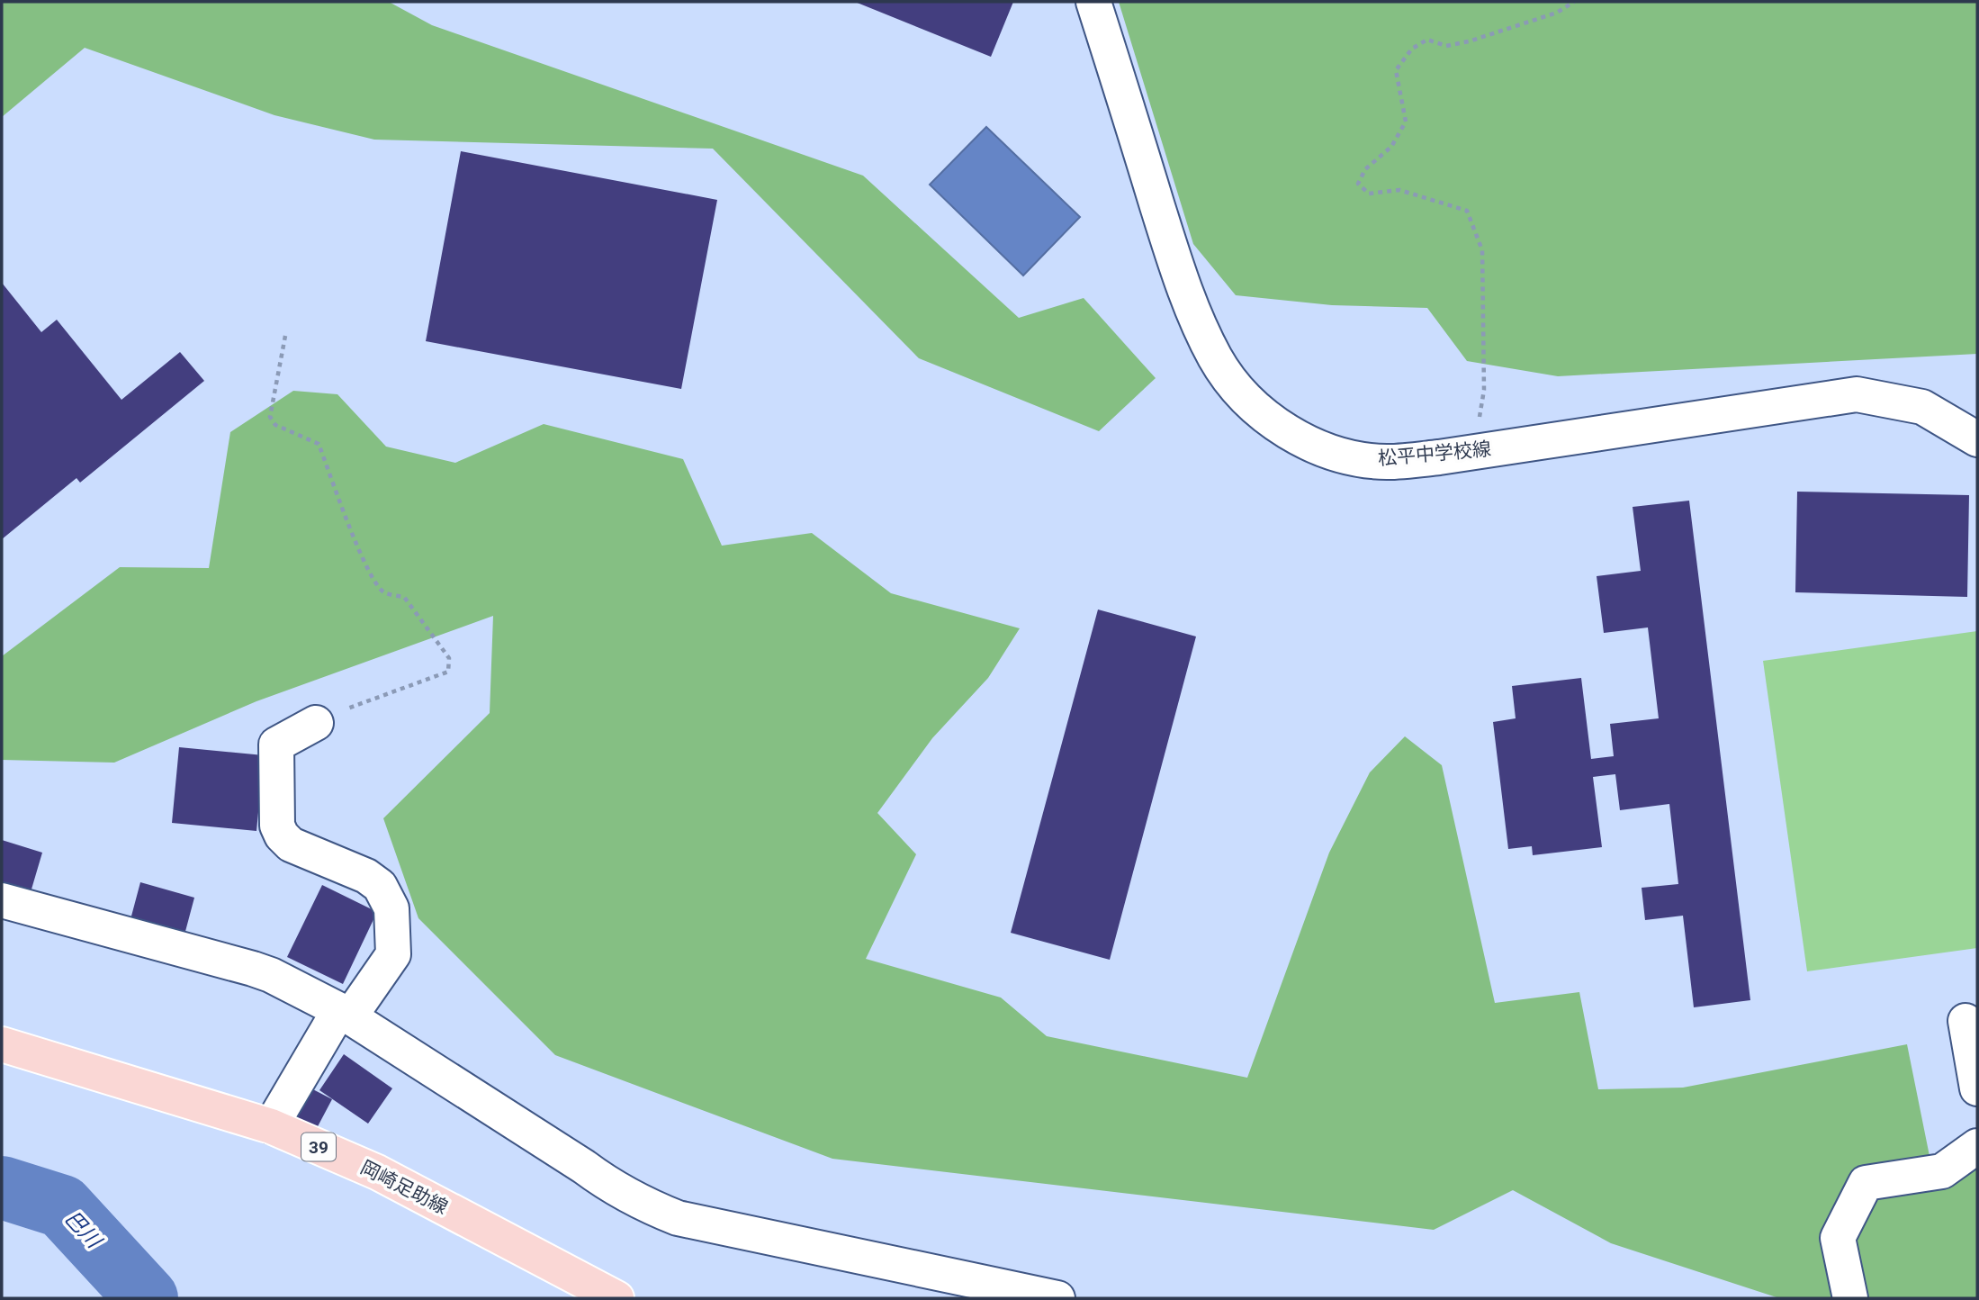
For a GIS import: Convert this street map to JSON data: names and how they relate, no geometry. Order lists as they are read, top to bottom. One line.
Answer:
{"streets":{"main road":["39","岡崎足助線"],"street":["松平中学校線"]},"water":["巴川"]}
